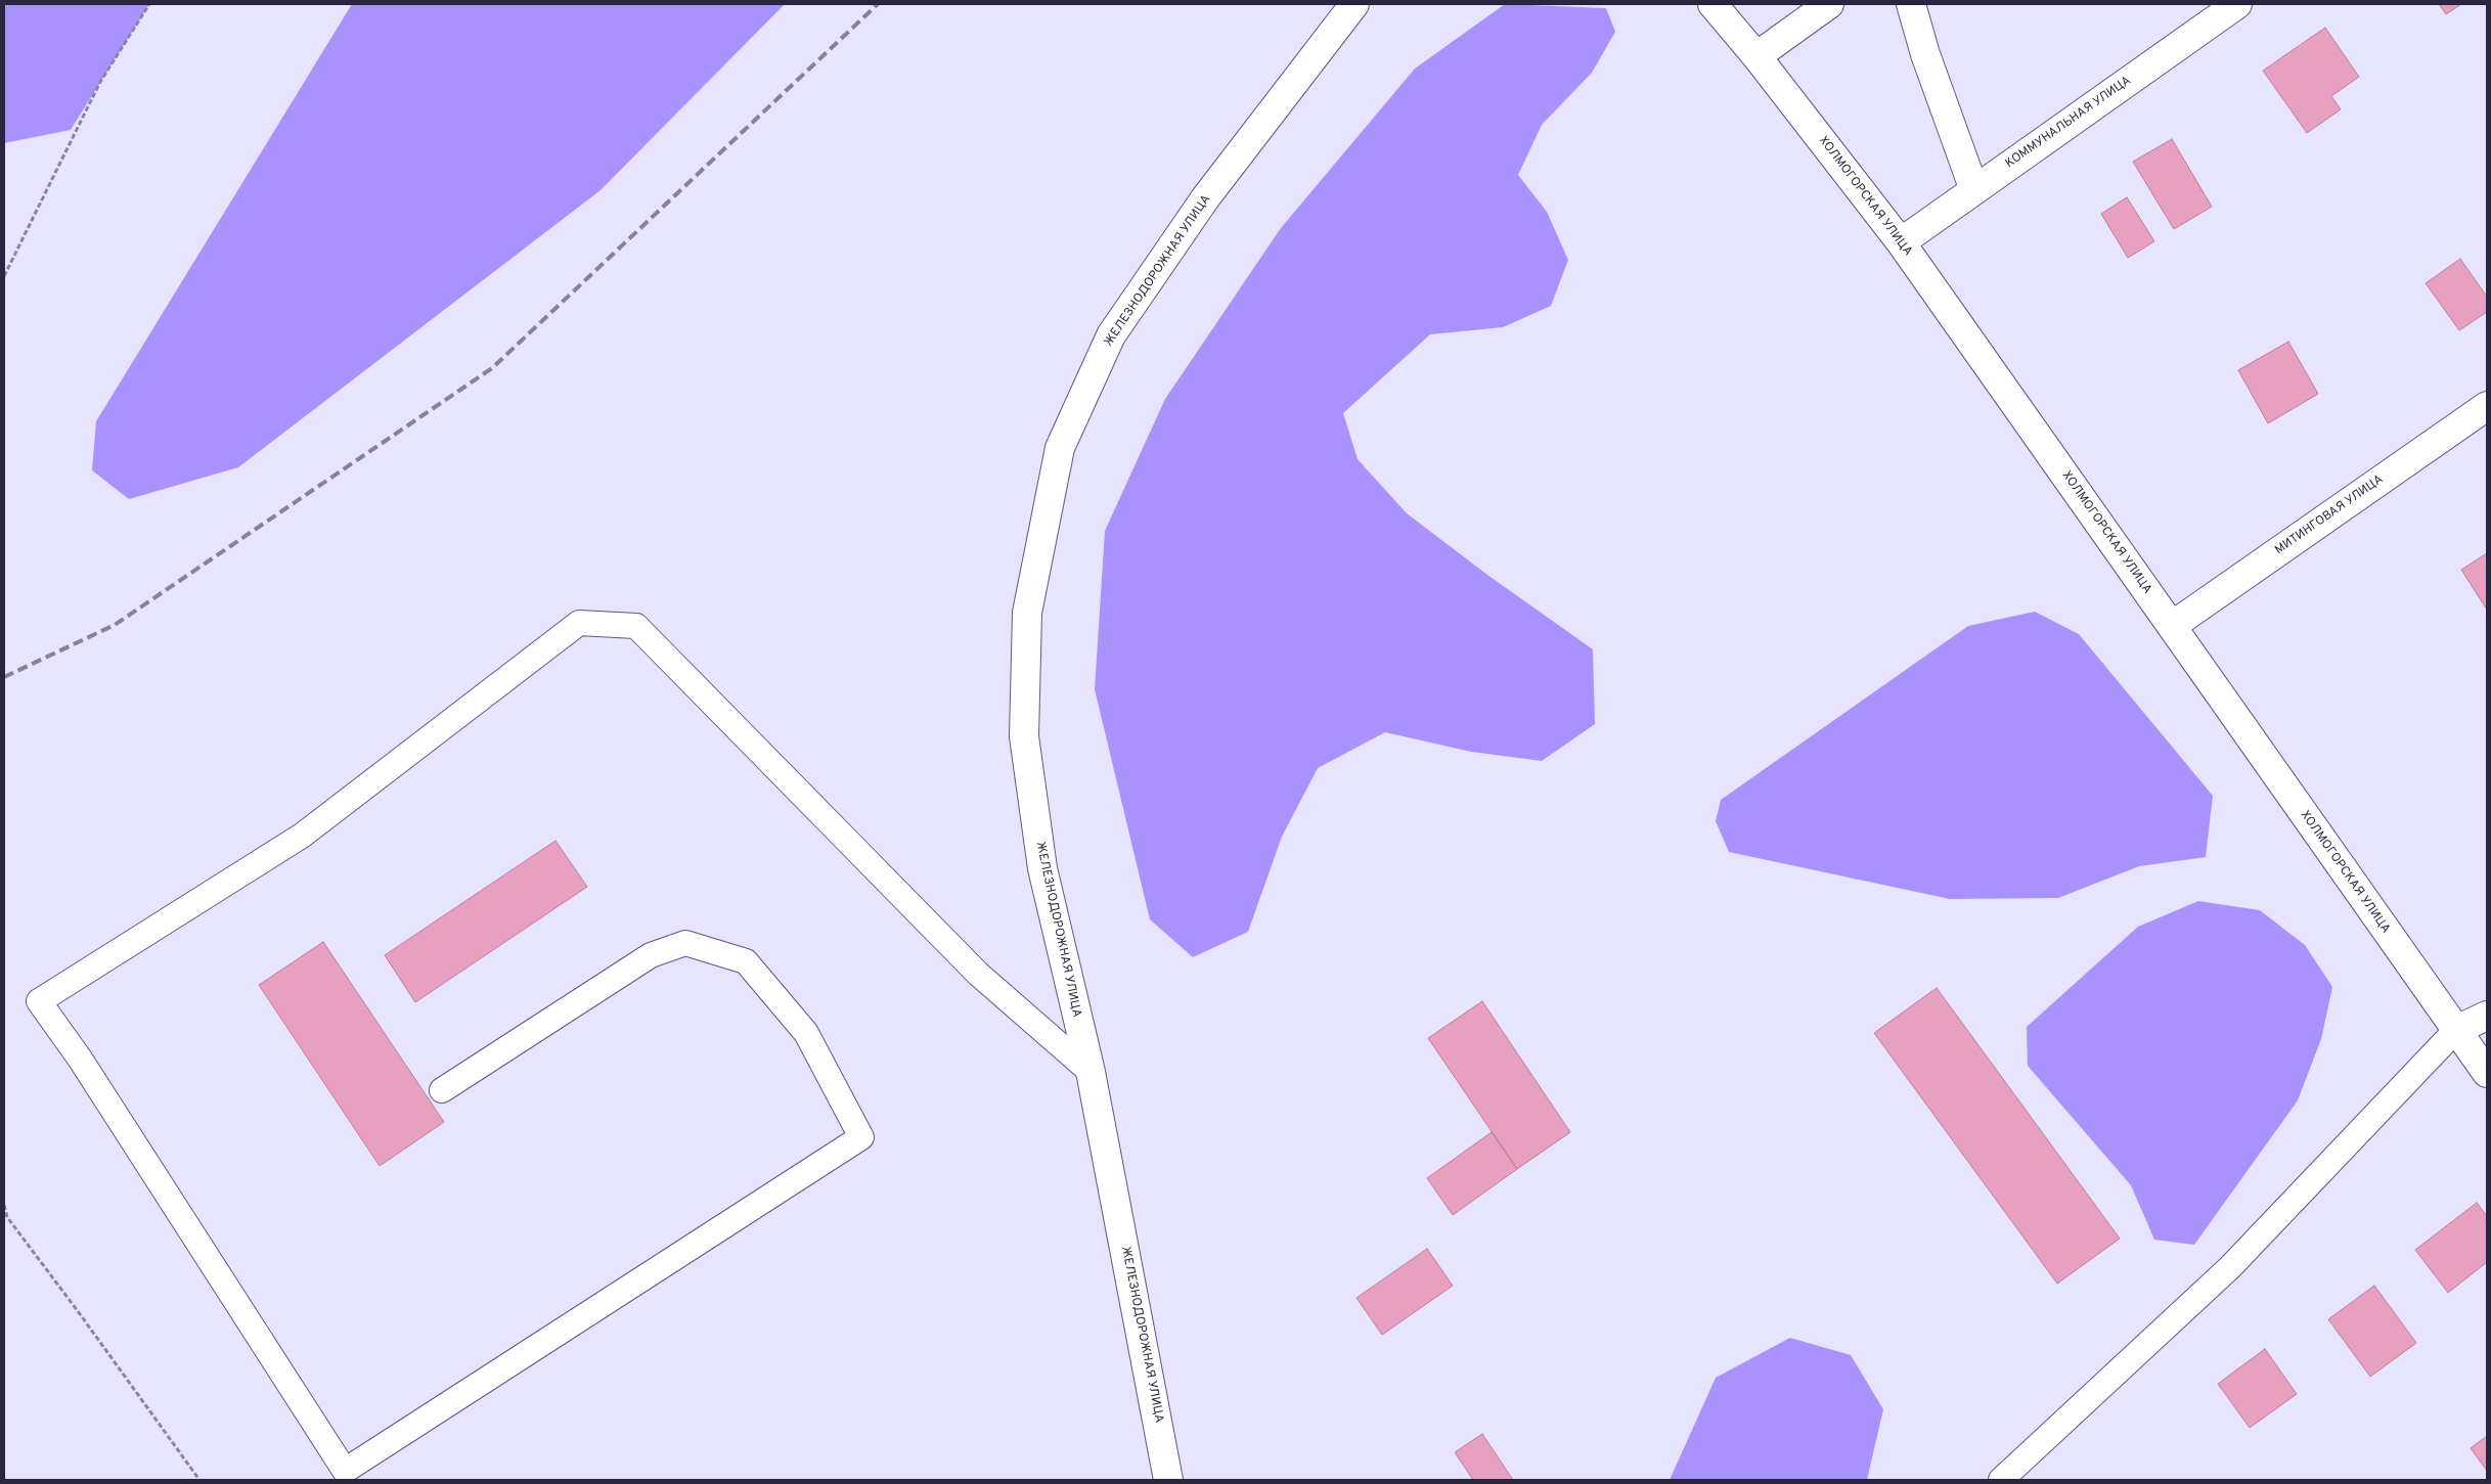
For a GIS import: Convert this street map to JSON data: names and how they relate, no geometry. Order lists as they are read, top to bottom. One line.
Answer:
{"streets":{"street":["КОММУНАЛЬНАЯ УЛИЦА","ХОЛМОГОРСКАЯ УЛИЦА","ЖЕЛЕЗНОДОРОЖНАЯ УЛИЦА","МИТИНГОВАЯ УЛИЦА"]},"crossings":[["КОММУНАЛЬНАЯ УЛИЦА","ХОЛМОГОРСКАЯ УЛИЦА"],["ХОЛМОГОРСКАЯ УЛИЦА","МИТИНГОВАЯ УЛИЦА"]]}
